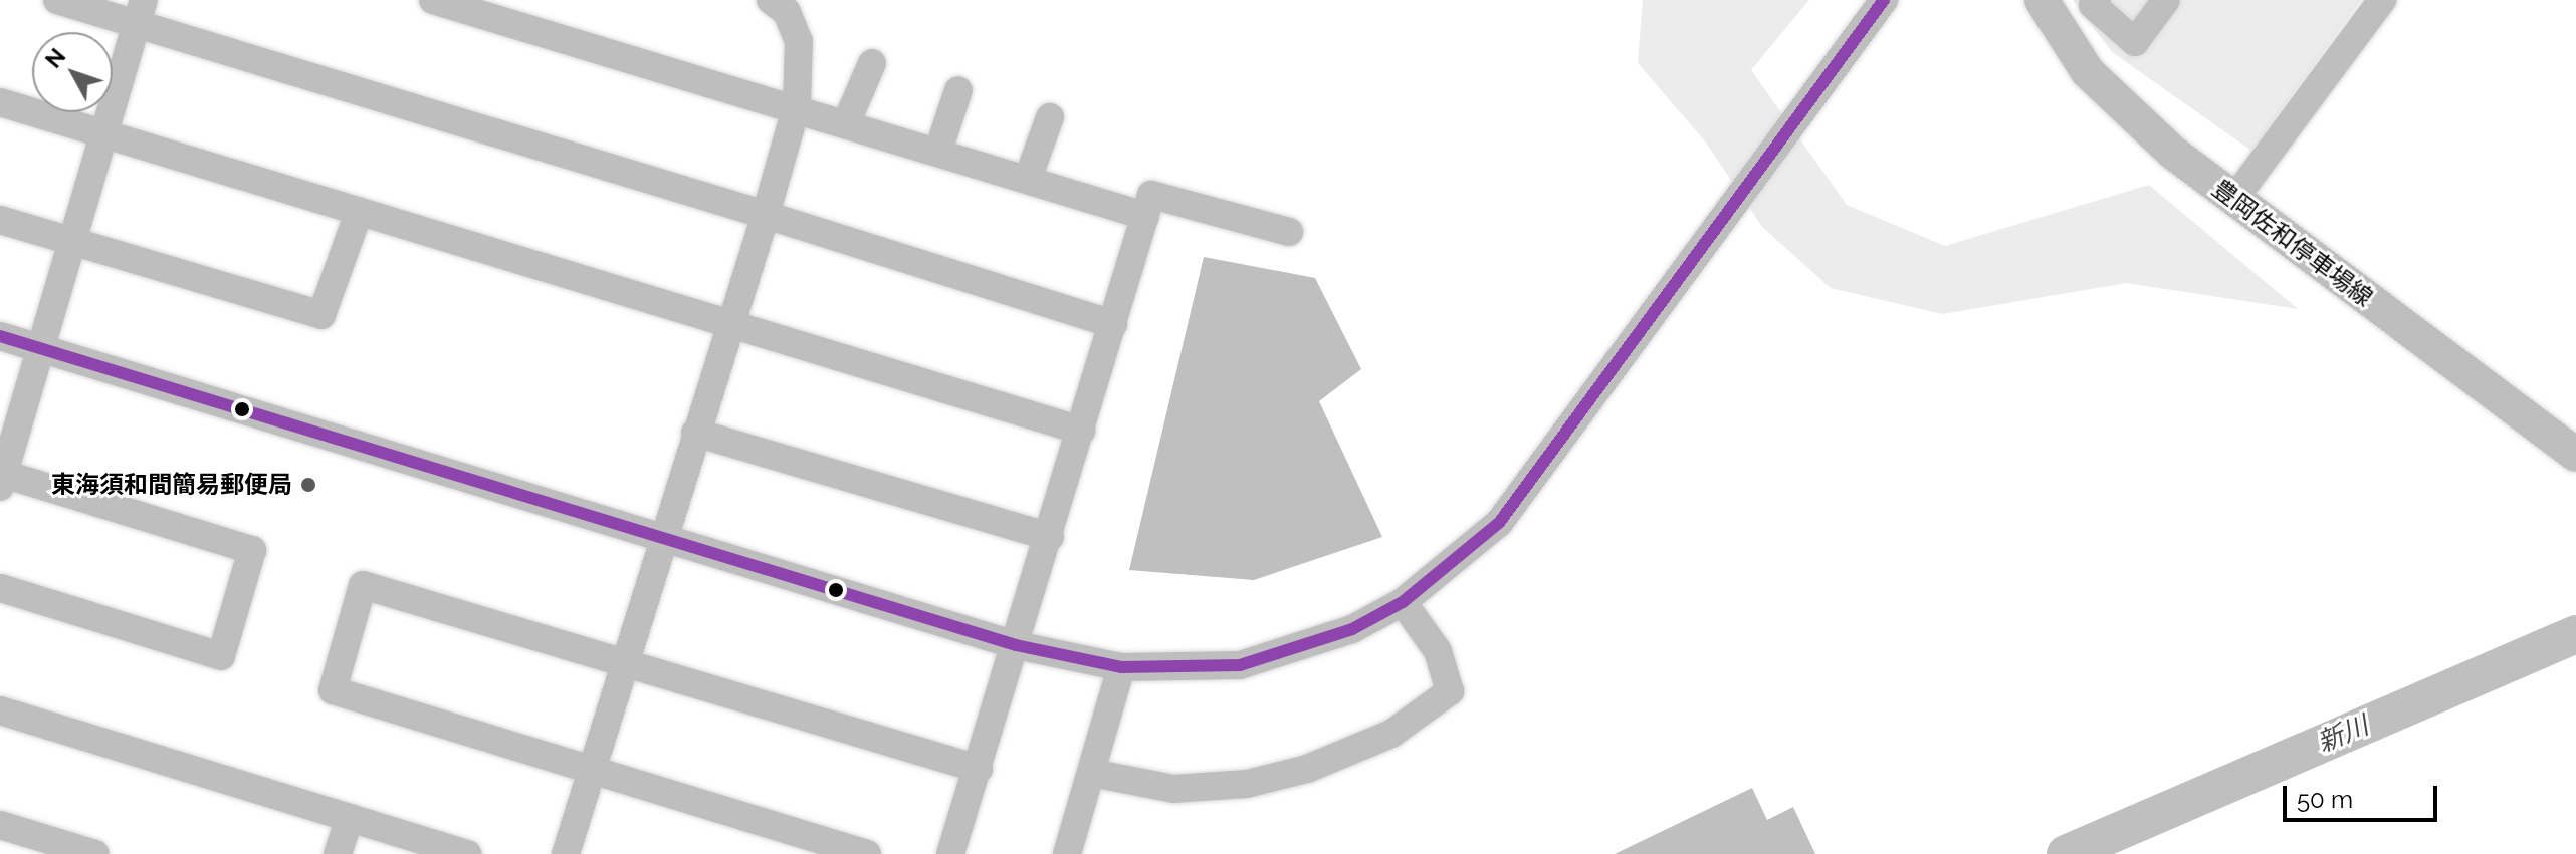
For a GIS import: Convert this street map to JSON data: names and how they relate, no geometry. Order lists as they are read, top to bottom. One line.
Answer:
{"streets":{"main road":["豊岡佐和停車場線"]},"water":["新川"],"places":["東海須和間簡易郵便局"],"scale_bar":"50 m","north":"top left"}
